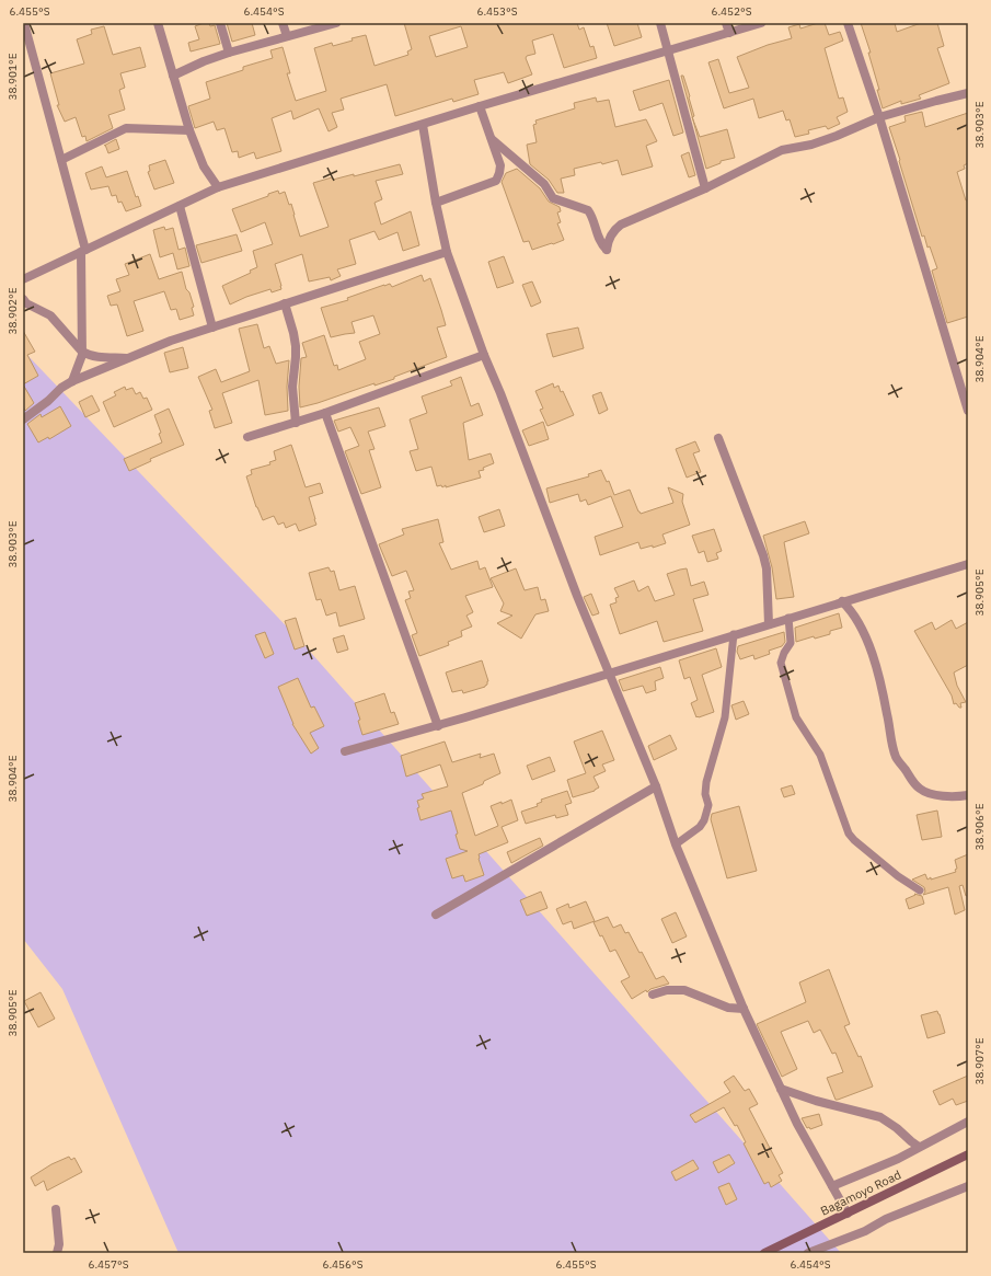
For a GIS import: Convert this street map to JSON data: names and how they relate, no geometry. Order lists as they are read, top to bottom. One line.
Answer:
{"streets":{"main road":["Bagamoyo Road"]},"coordinates":["6.455°S","6.454°S","6.453°S","6.452°S","38.901°E","38.903°E","38.902°E","38.904°E","38.905°E","38.906°E","38.907°E","6.457°S","6.456°S"]}
